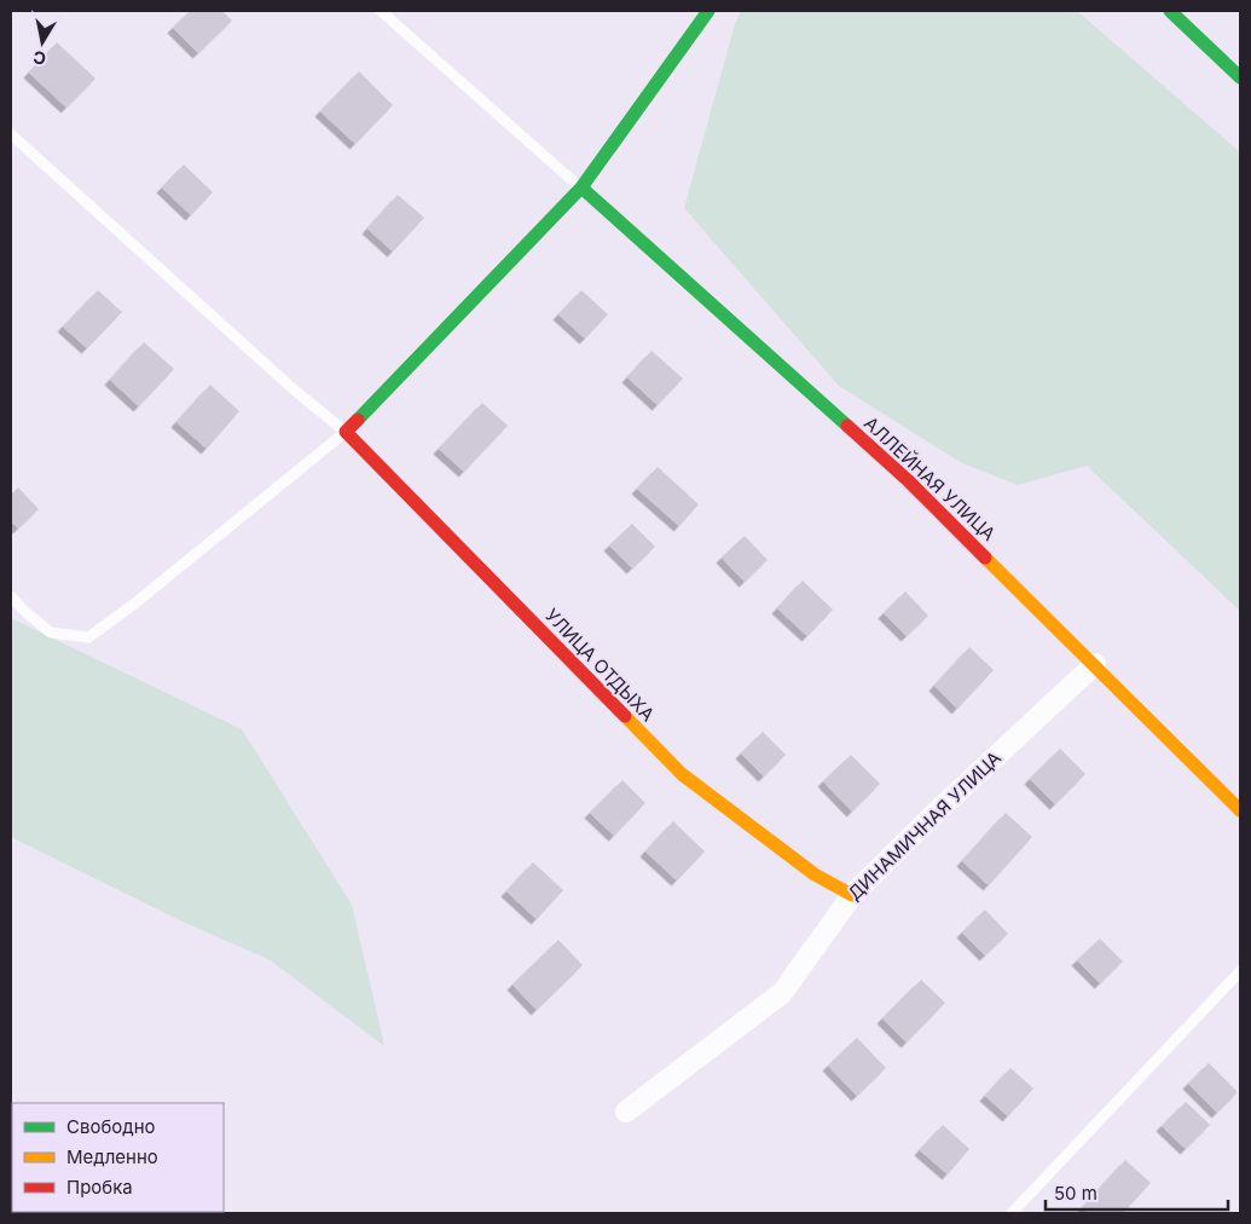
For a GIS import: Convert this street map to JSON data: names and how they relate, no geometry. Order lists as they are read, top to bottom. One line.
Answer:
{"streets":{"street":["АЛЛЕЙНАЯ УЛИЦА","УЛИЦА ОТДЫХА","ДИНАМИЧНАЯ УЛИЦА"]},"crossings":[["АЛЛЕЙНАЯ УЛИЦА","ДИНАМИЧНАЯ УЛИЦА"],["УЛИЦА ОТДЫХА","ДИНАМИЧНАЯ УЛИЦА"]],"legend":["Свободно","Медленно","Пробка"],"scale_bar":"50 m","north":"bottom"}
